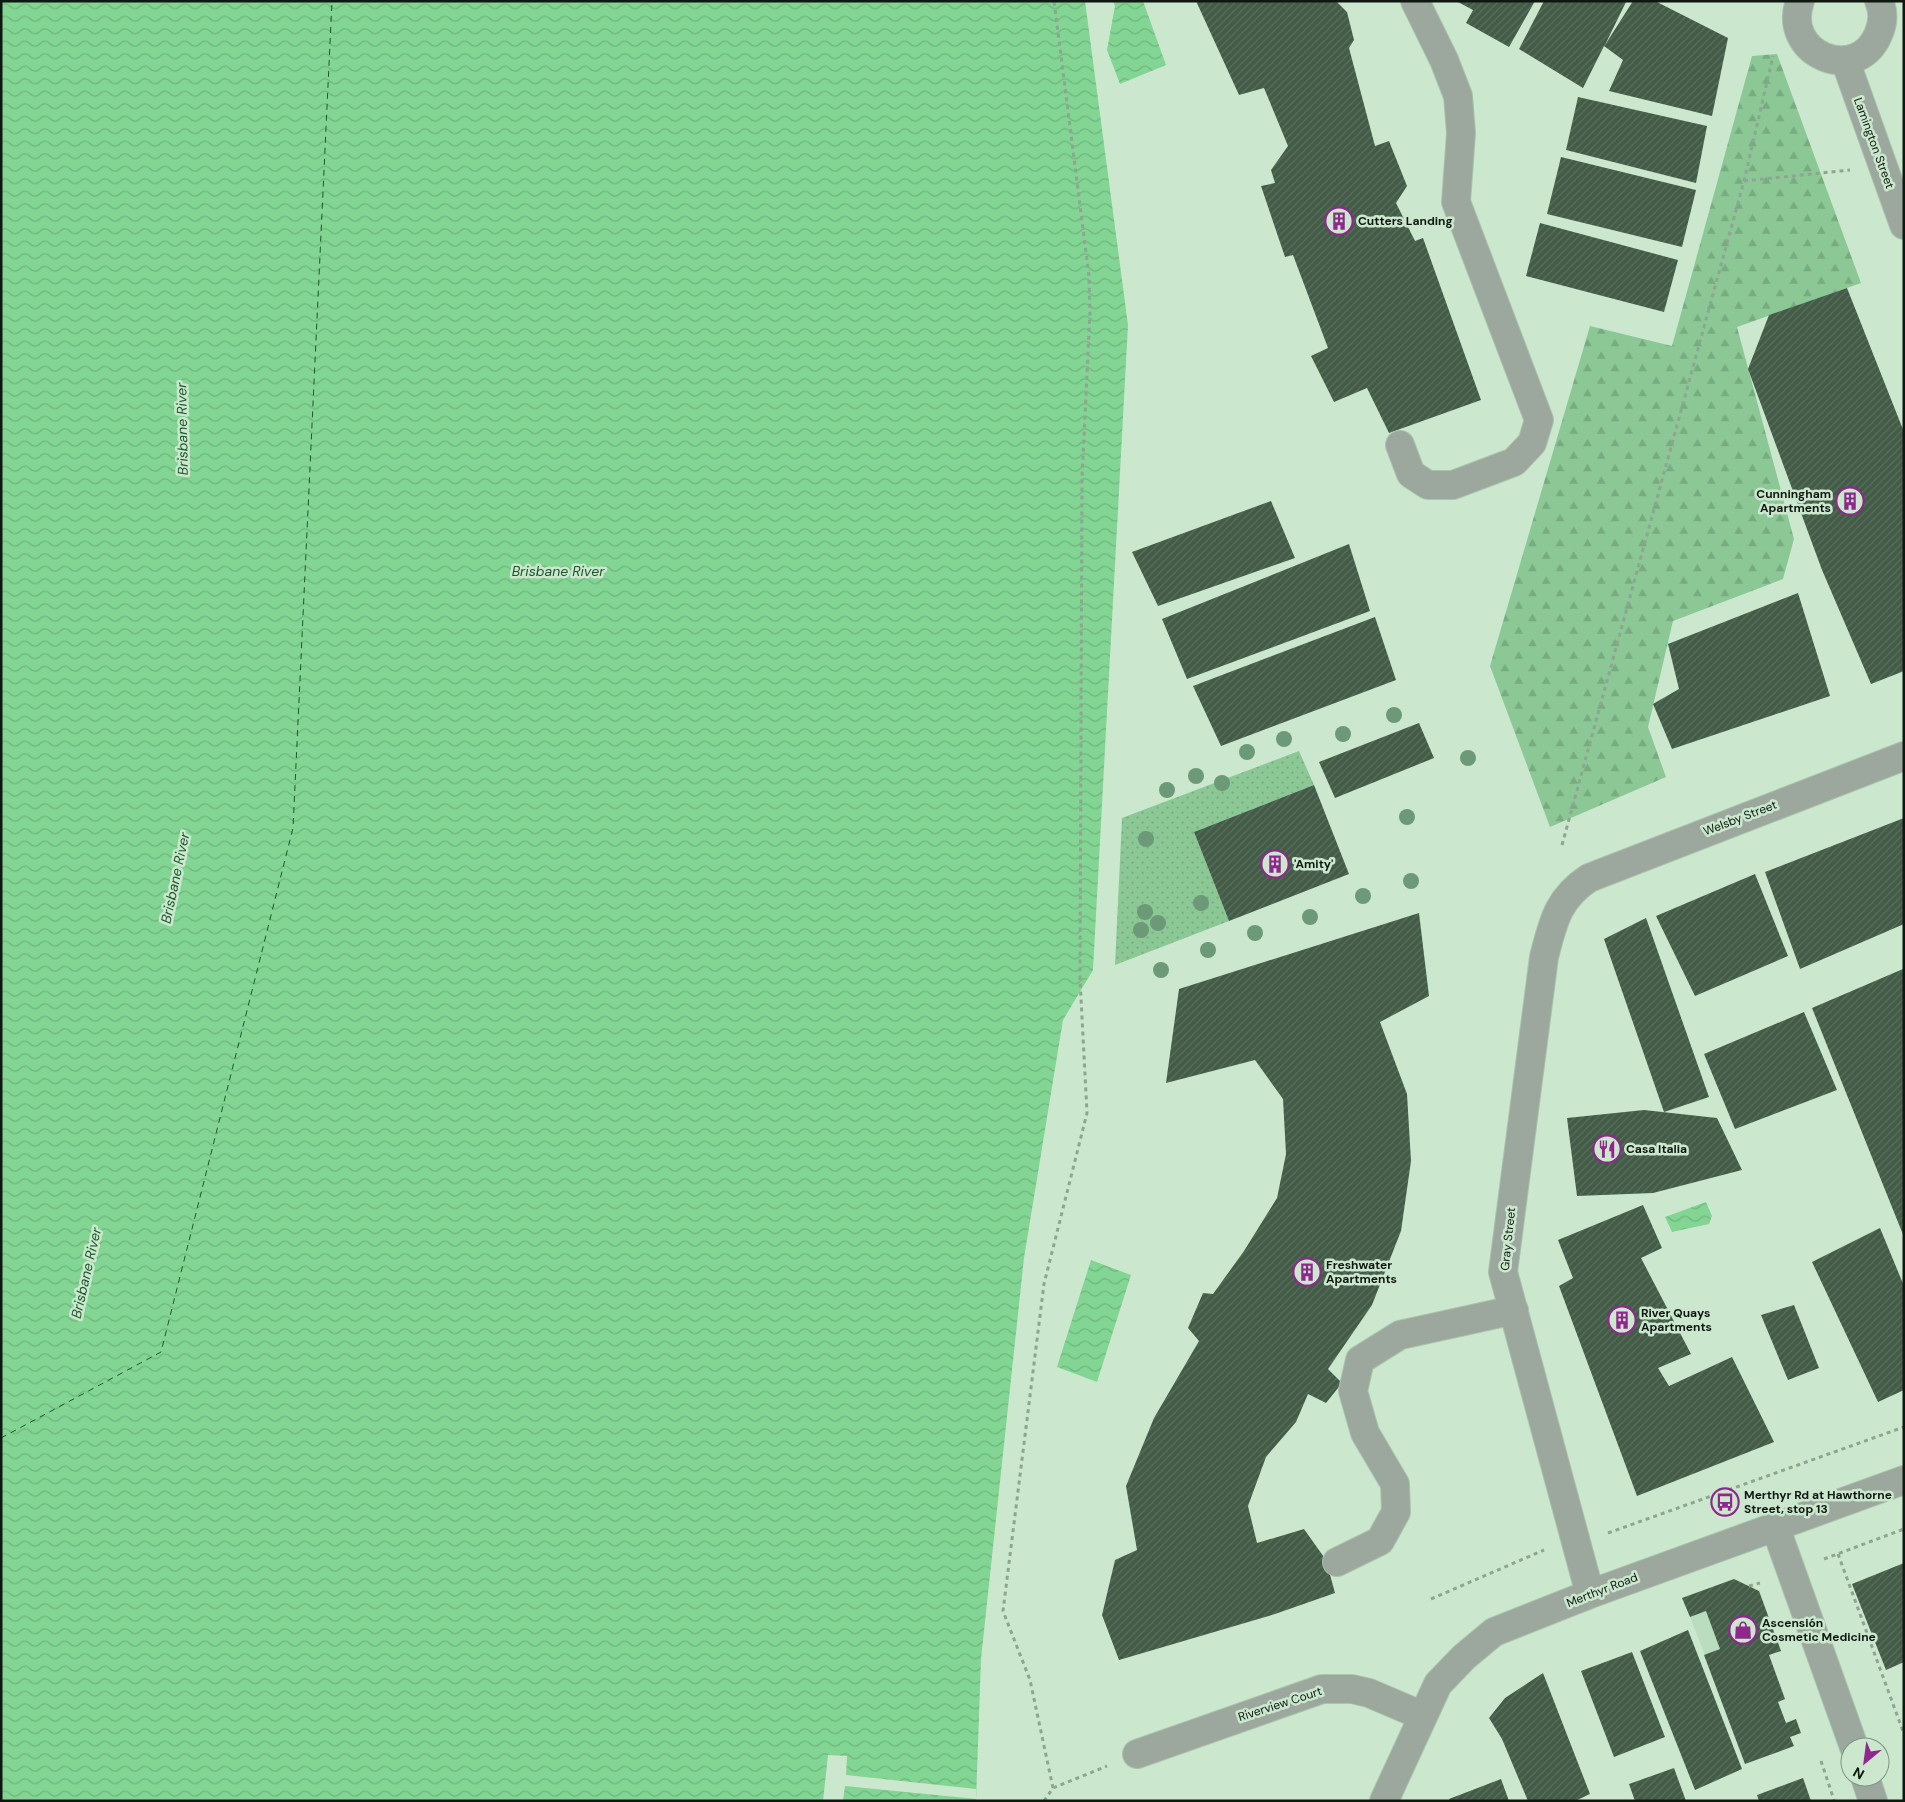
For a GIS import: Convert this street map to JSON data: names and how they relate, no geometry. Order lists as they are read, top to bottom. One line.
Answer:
{"streets":{"street":["Lamington Street","Welsby Street","Gray Street","Merthyr Road","Riverview Court"]},"crossings":[["Welsby Street","Gray Street"],["Gray Street","Merthyr Road"],["Merthyr Road","Riverview Court"]],"water":["Brisbane River"],"places":{"building":["Cutters Landing","Cunningham Apartments","'Amity'","Freshwater Apartments","River Quays Apartments"],"restaurant":["Casa Italia"],"bus stop":["Merthyr Rd at Hawthorne Street, stop 13"],"shop":["Ascensión Cosmetic Medicine"]},"north":"bottom left"}
